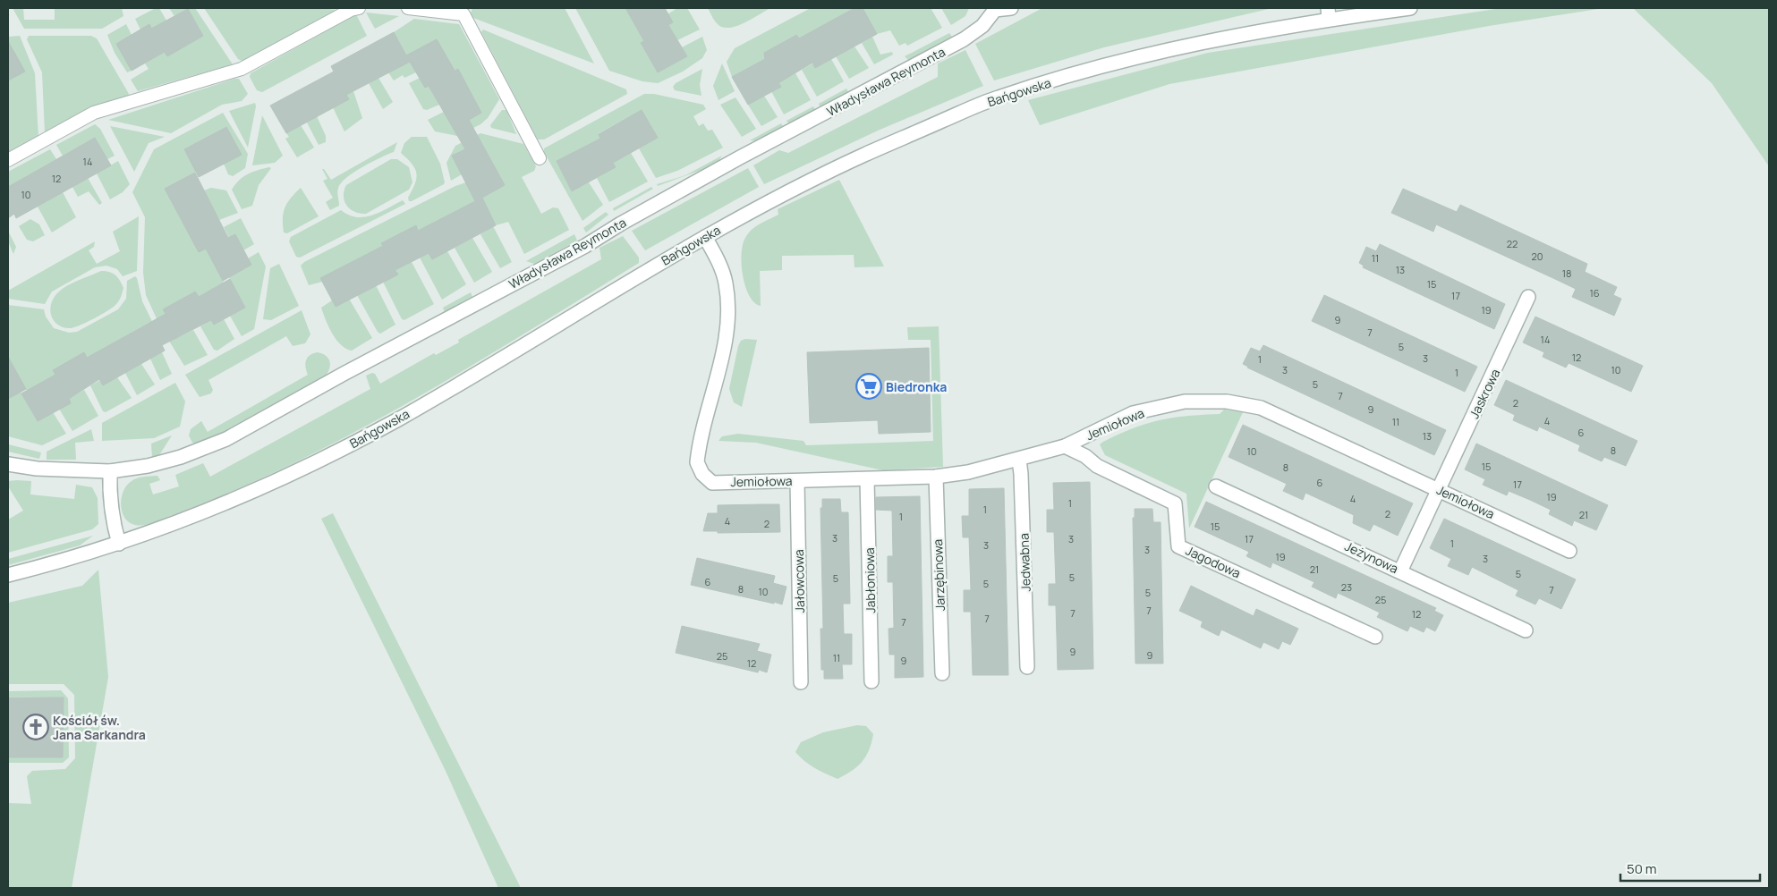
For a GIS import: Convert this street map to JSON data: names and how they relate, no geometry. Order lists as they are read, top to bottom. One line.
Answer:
{"streets":{"street":["Władysława Reymonta","Bańgowska","Jaskrowa","Jemiołowa","Jeżynowa","Jagodowa","Jedwabna","Jarzębinowa","Jabłoniowa","Jałowcowa"]},"crossings":[["Bańgowska","Jemiołowa"],["Jaskrowa","Jemiołowa"],["Jaskrowa","Jeżynowa"],["Jemiołowa","Jagodowa"],["Jemiołowa","Jedwabna"],["Jemiołowa","Jarzębinowa"],["Jemiołowa","Jabłoniowa"],["Jemiołowa","Jałowcowa"]],"places":{"supermarket":["Biedronka"],"church":["Kościół św. Jana Sarkandra"]},"house_numbers":["14","12","10","22","20","11","13","18","15","16","17","19","9","7","14","5","12","3","1","3","10","1","5","7","2","9","4","11","6","13","8","10","15","8","6","17","19","4","1","1","2","21","1","4","2","15","3","3","17","1","3","3","19","3","21","5","5","5","6","5","23","8","7","10","5","25","7","7","12","7","7","9","9","25","11","9","12"],"scale_bar":"50 m"}
